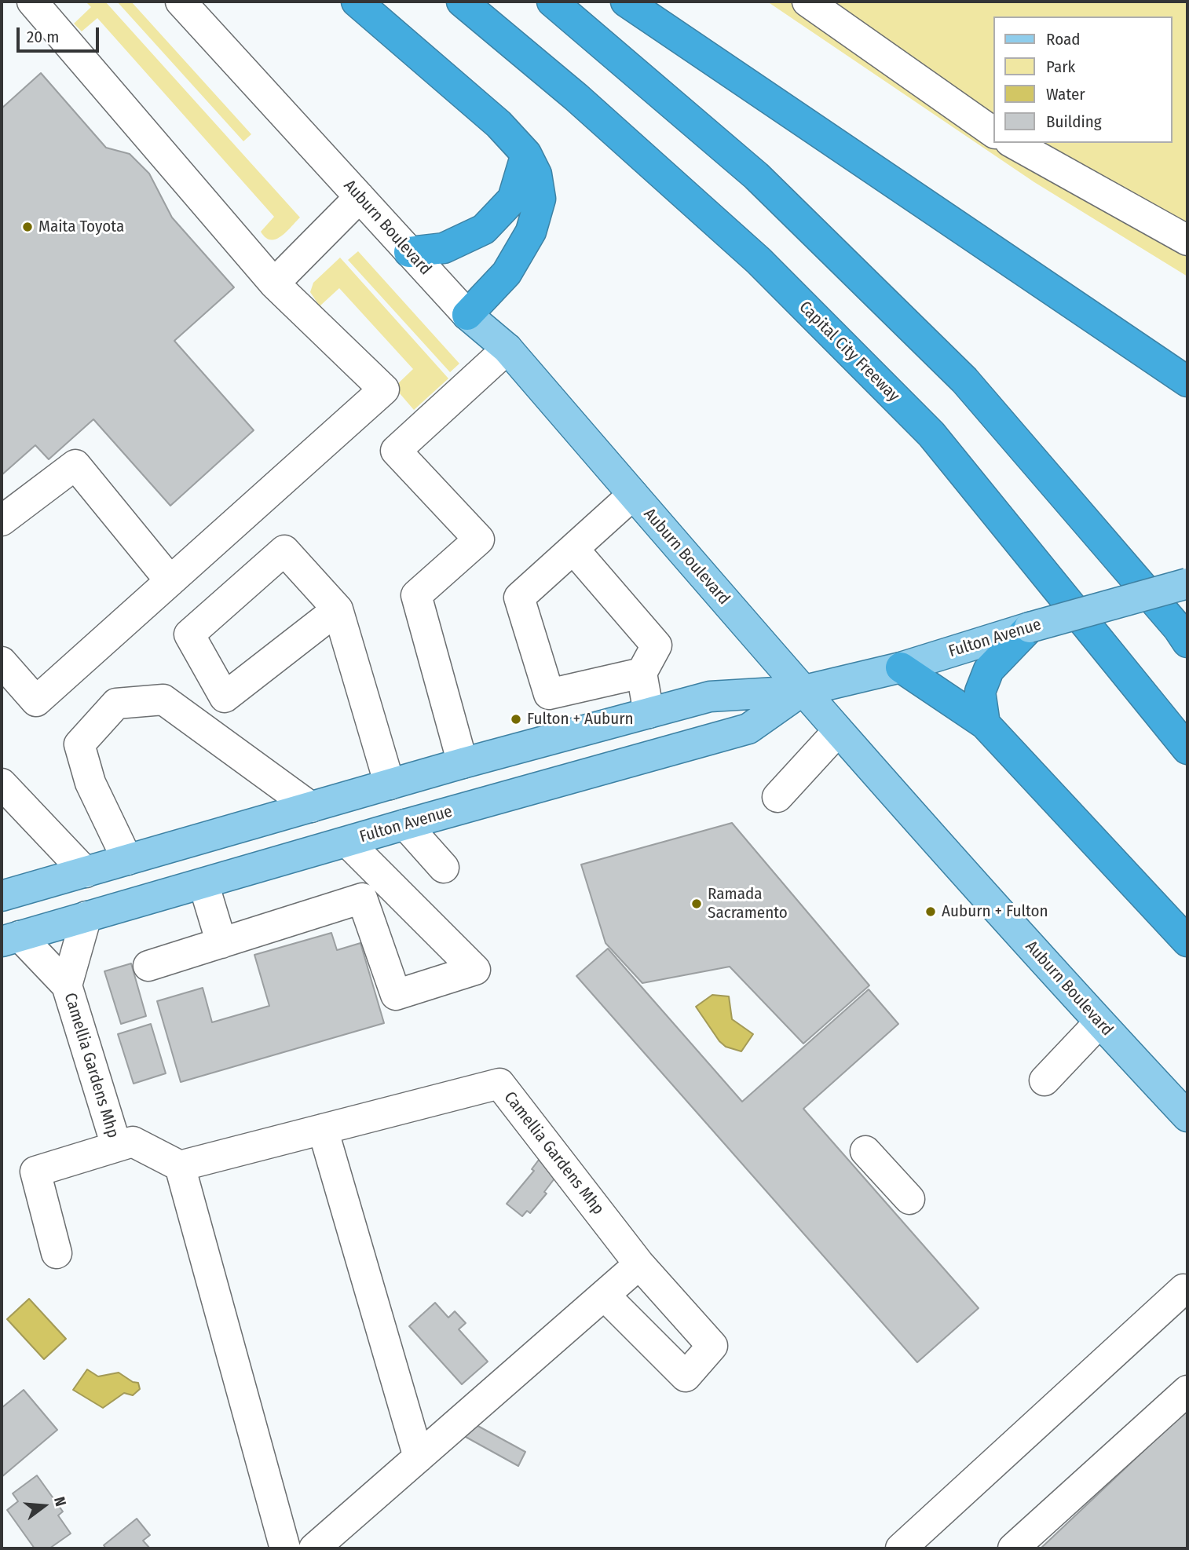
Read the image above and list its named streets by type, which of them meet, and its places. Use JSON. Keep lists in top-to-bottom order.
{
  "streets": {
    "highway": ["Capital City Freeway"],
    "main road": ["Auburn Boulevard", "Fulton Avenue"],
    "street": ["Camellia Gardens Mhp"]
  },
  "crossings": [
    ["Auburn Boulevard", "Fulton Avenue"],
    ["Fulton Avenue", "Camellia Gardens Mhp"]
  ],
  "places": [
    "Maita Toyota",
    "Fulton + Auburn",
    "Ramada Sacramento",
    "Auburn + Fulton"
  ],
  "legend": [
    "Road",
    "Park",
    "Water",
    "Building"
  ],
  "scale_bar": "20 m",
  "north": "right"
}
